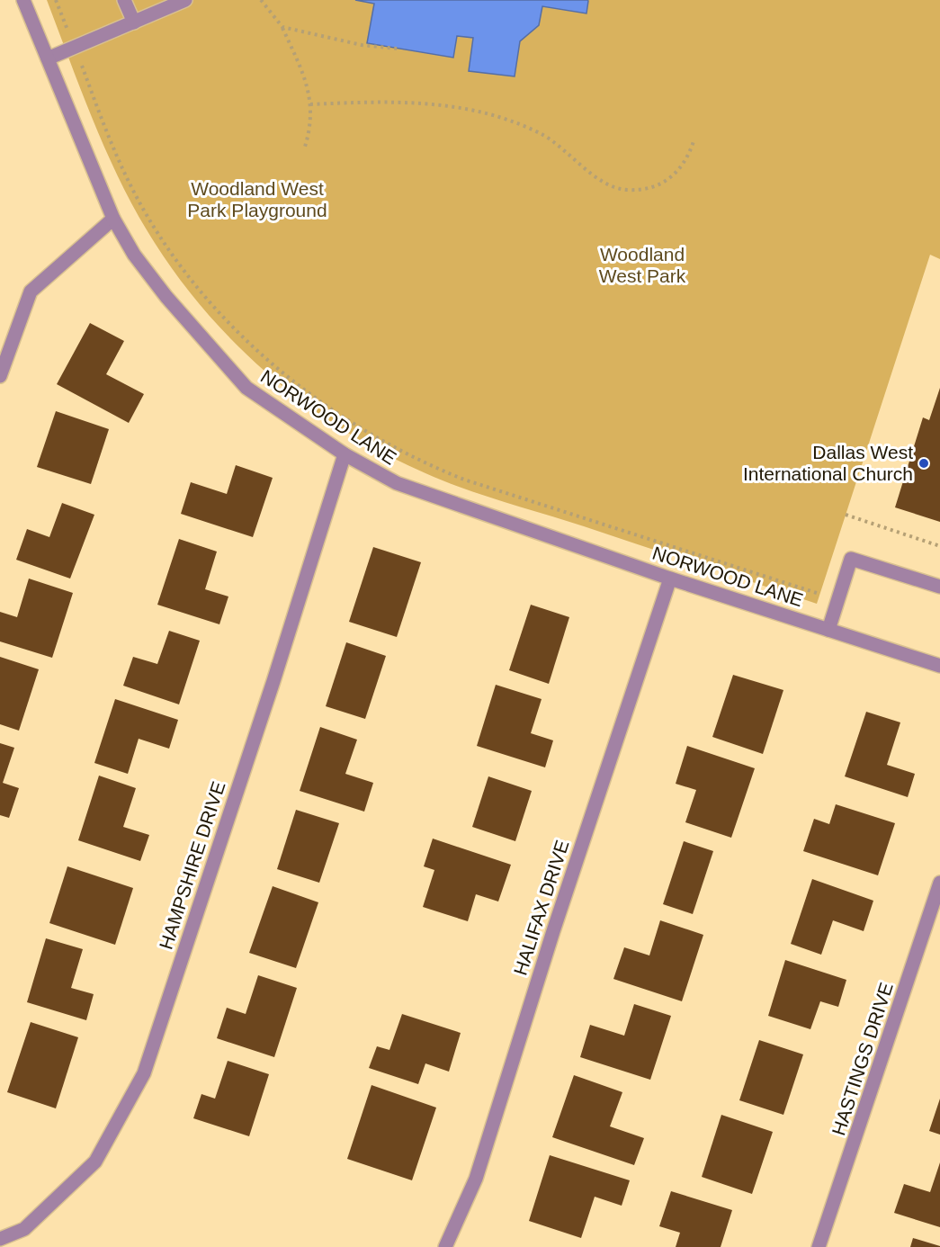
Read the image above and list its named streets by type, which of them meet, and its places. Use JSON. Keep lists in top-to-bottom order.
{
  "streets": {
    "street": [
      "NORWOOD LANE",
      "HAMPSHIRE DRIVE",
      "HALIFAX DRIVE",
      "HASTINGS DRIVE"
    ]
  },
  "crossings": [
    ["NORWOOD LANE", "HAMPSHIRE DRIVE"],
    ["NORWOOD LANE", "HALIFAX DRIVE"]
  ],
  "parks": ["Woodland West Park Playground", "Woodland West Park"],
  "places": ["Dallas West International Church"]
}
